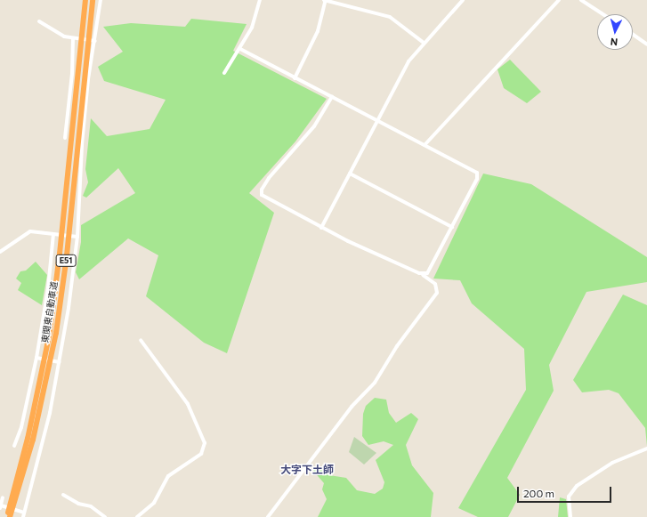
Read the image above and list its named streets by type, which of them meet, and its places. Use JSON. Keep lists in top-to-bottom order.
{
  "streets": {
    "highway": ["E51", "東関東自動車道"]
  },
  "districts": ["大字下土師"],
  "scale_bar": "200 m",
  "north": "bottom"
}
